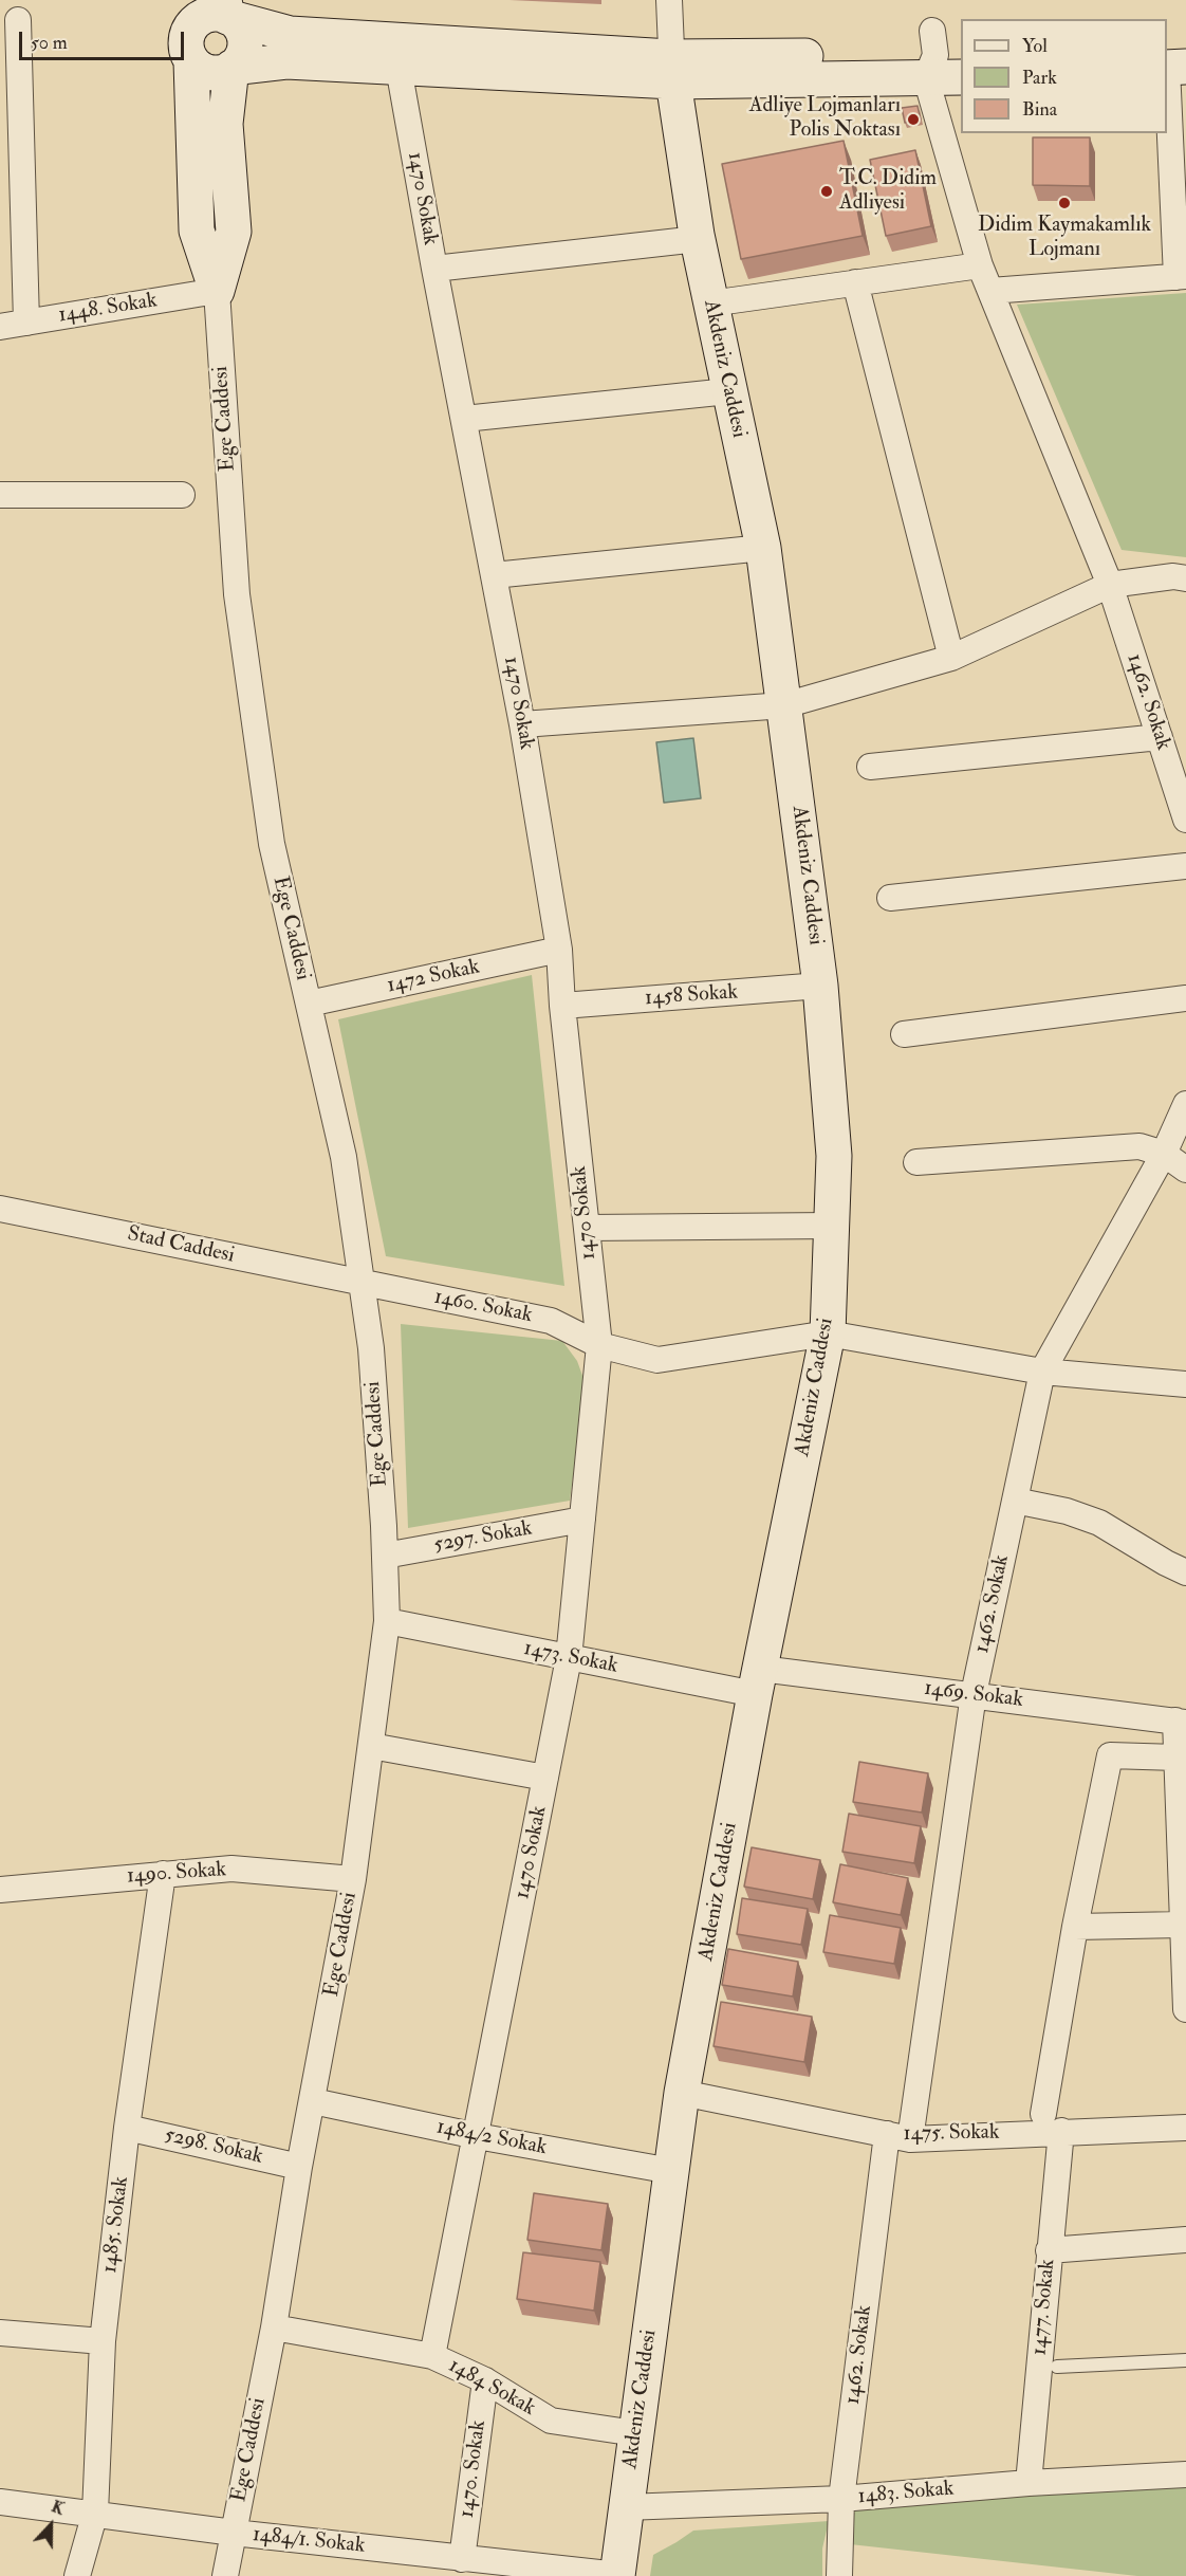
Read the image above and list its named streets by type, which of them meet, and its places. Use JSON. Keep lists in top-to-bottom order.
{
  "streets": {
    "street": [
      "1470 Sokak",
      "1448. Sokak",
      "Akdeniz Caddesi",
      "Ege Caddesi",
      "1462. Sokak",
      "1472 Sokak",
      "1458 Sokak",
      "Stad Caddesi",
      "1460. Sokak",
      "5297. Sokak",
      "1473. Sokak",
      "1469. Sokak",
      "1490. Sokak",
      "1475. Sokak",
      "1484/2 Sokak",
      "5298. Sokak",
      "1485. Sokak",
      "1477. Sokak",
      "1484 Sokak",
      "1470. Sokak",
      "1483. Sokak",
      "1484/1. Sokak"
    ]
  },
  "crossings": [
    ["1470 Sokak", "1472 Sokak"],
    ["1470 Sokak", "1458 Sokak"],
    ["1470 Sokak", "1460. Sokak"],
    ["1470 Sokak", "5297. Sokak"],
    ["1470 Sokak", "1473. Sokak"],
    ["1470 Sokak", "1484/2 Sokak"],
    ["1470 Sokak", "1484 Sokak"],
    ["1448. Sokak", "Ege Caddesi"],
    ["Akdeniz Caddesi", "1458 Sokak"],
    ["Akdeniz Caddesi", "1473. Sokak"],
    ["Akdeniz Caddesi", "1469. Sokak"],
    ["Akdeniz Caddesi", "1475. Sokak"],
    ["Akdeniz Caddesi", "1484/2 Sokak"],
    ["Akdeniz Caddesi", "1484 Sokak"],
    ["Akdeniz Caddesi", "1483. Sokak"],
    ["Akdeniz Caddesi", "1484/1. Sokak"],
    ["Ege Caddesi", "1472 Sokak"],
    ["Ege Caddesi", "Stad Caddesi"],
    ["Ege Caddesi", "1460. Sokak"],
    ["Ege Caddesi", "5297. Sokak"],
    ["Ege Caddesi", "1473. Sokak"],
    ["Ege Caddesi", "1490. Sokak"],
    ["Ege Caddesi", "1484/2 Sokak"],
    ["Ege Caddesi", "5298. Sokak"],
    ["Ege Caddesi", "1484 Sokak"],
    ["Ege Caddesi", "1484/1. Sokak"],
    ["1462. Sokak", "1469. Sokak"],
    ["1462. Sokak", "1475. Sokak"],
    ["1462. Sokak", "1483. Sokak"],
    ["Stad Caddesi", "1460. Sokak"],
    ["1473. Sokak", "1469. Sokak"],
    ["1490. Sokak", "1485. Sokak"],
    ["1475. Sokak", "1477. Sokak"],
    ["5298. Sokak", "1485. Sokak"],
    ["1485. Sokak", "1484/1. Sokak"],
    ["1477. Sokak", "1483. Sokak"],
    ["1484 Sokak", "1470. Sokak"],
    ["1470. Sokak", "1484/1. Sokak"]
  ],
  "places": ["Adliye Lojmanları Polis Noktası", "T.C. Didim Adliyesi", "Didim Kaymakamlık Lojmanı"],
  "legend": ["Yol", "Park", "Bina"],
  "scale_bar": "50 m",
  "north": "top"
}
